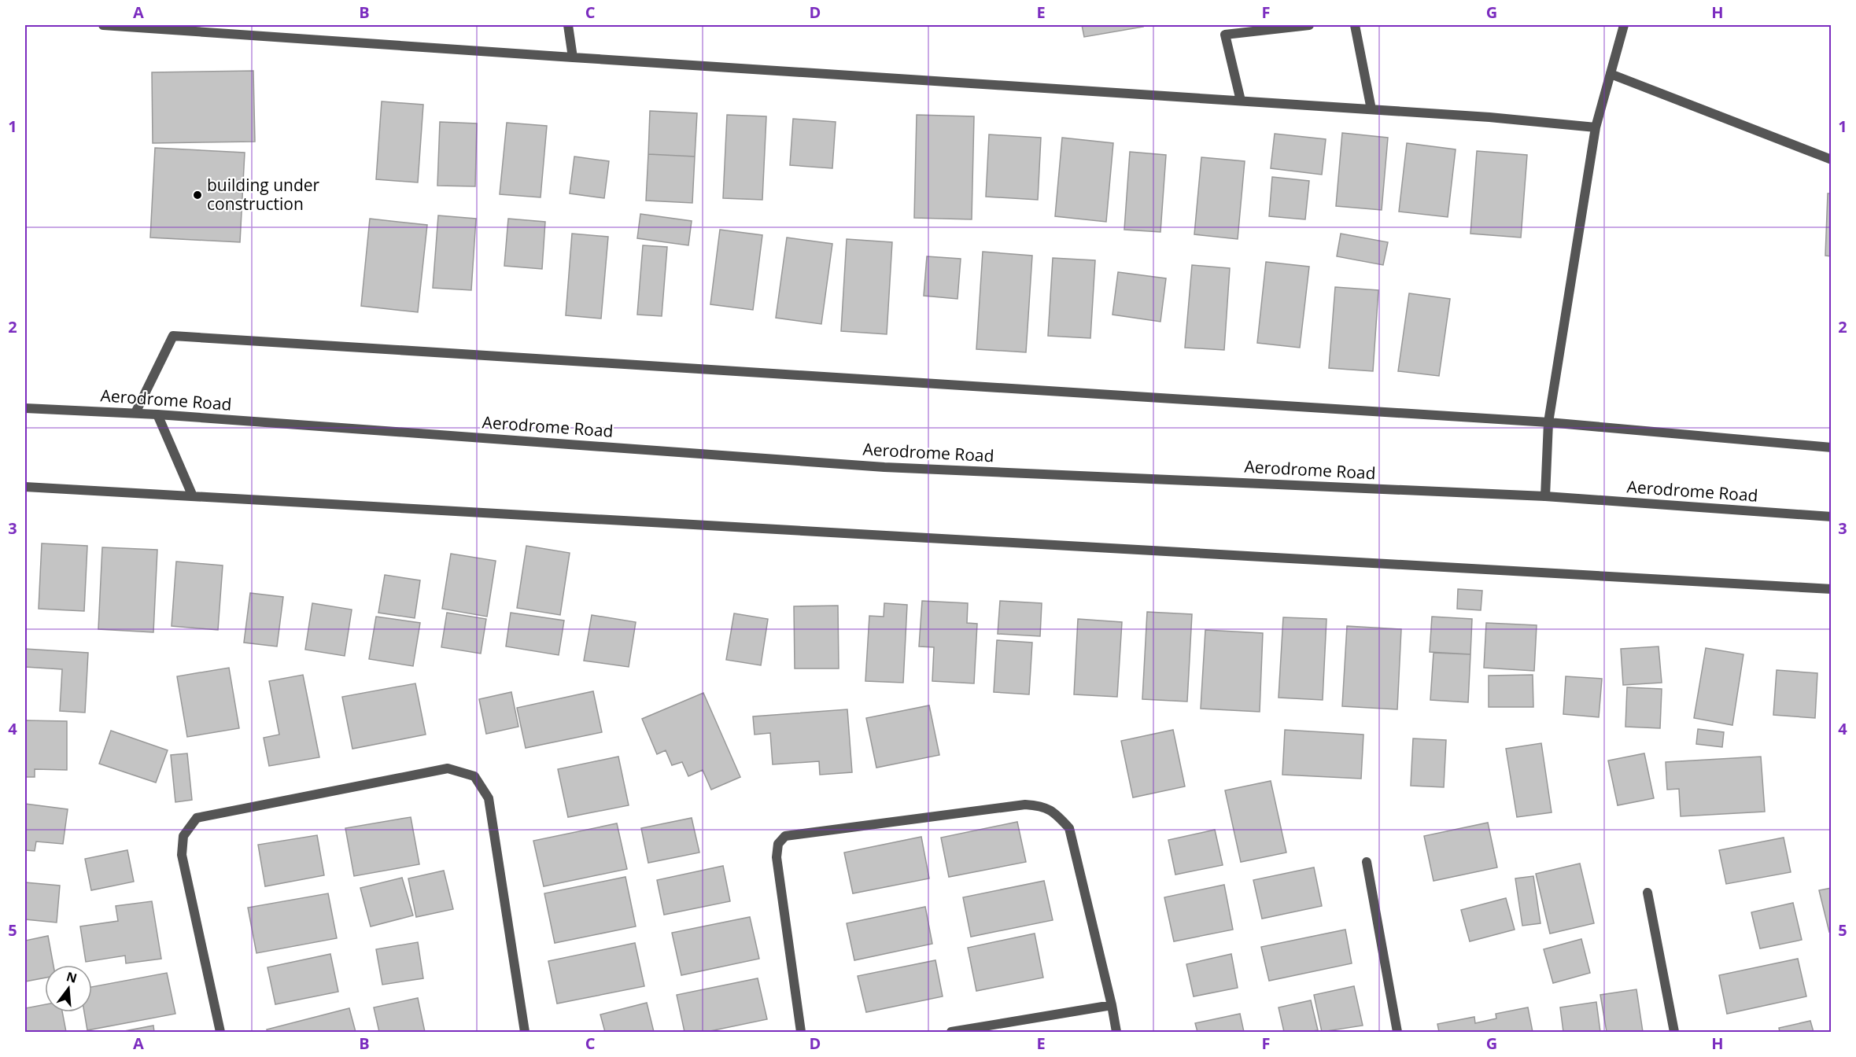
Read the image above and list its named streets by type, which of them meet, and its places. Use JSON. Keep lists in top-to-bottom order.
{
  "streets": {
    "street": ["Aerodrome Road"]
  },
  "places": ["building under construction"],
  "north": "top",
  "grid": {
    "columns": [
      "A",
      "B",
      "C",
      "D",
      "E",
      "F",
      "G",
      "H"
    ],
    "rows": [
      "1",
      "2",
      "3",
      "4",
      "5"
    ]
  }
}
